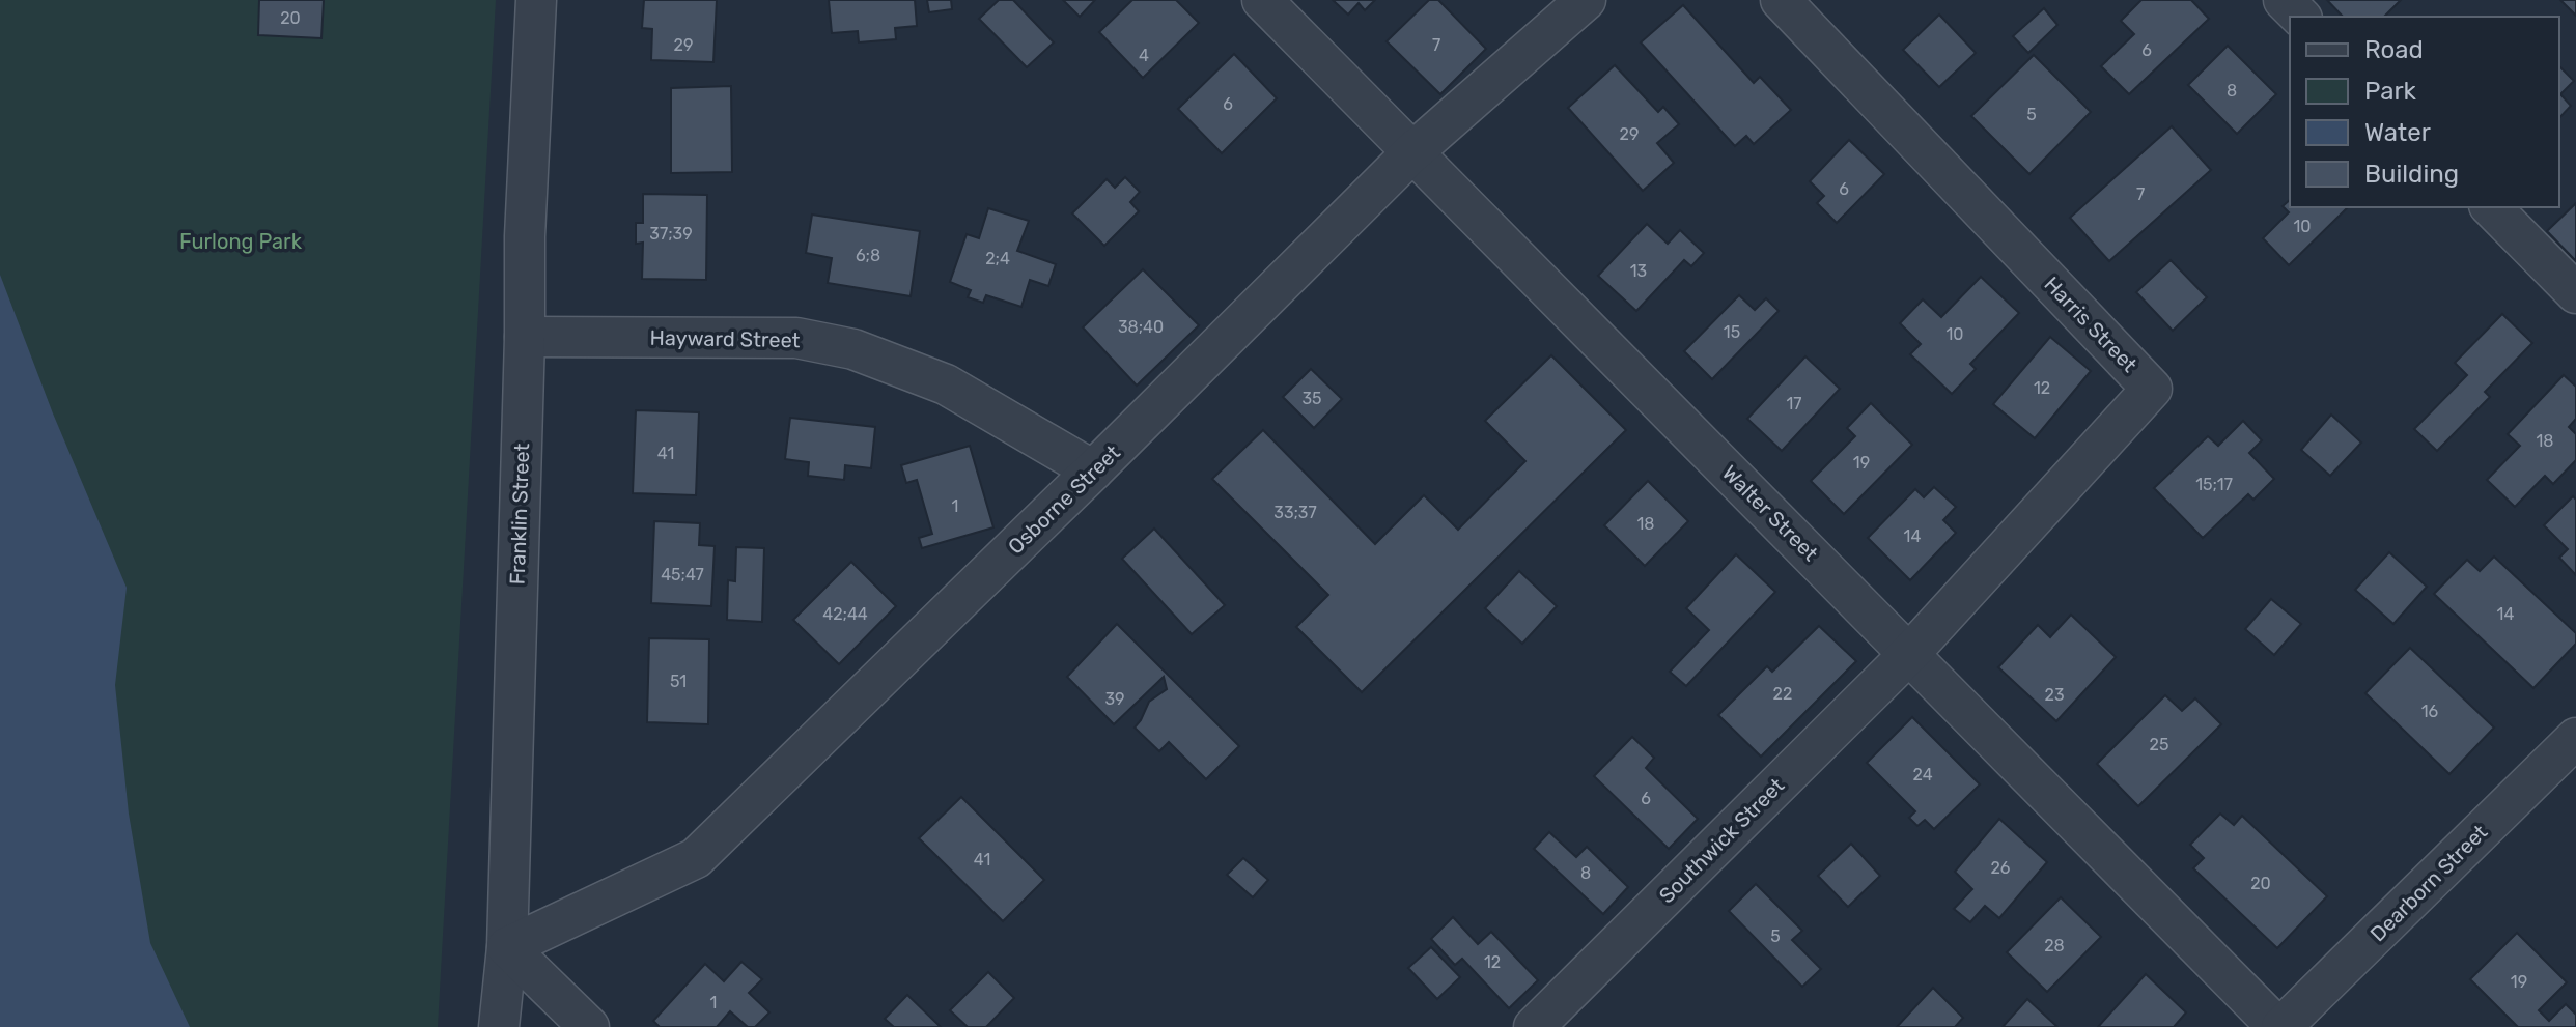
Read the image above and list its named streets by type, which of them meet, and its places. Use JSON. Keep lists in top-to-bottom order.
{
  "streets": {
    "street": [
      "Harris Street",
      "Hayward Street",
      "Osborne Street",
      "Walter Street",
      "Franklin Street",
      "Southwick Street",
      "Dearborn Street"
    ]
  },
  "crossings": [
    ["Harris Street", "Walter Street"],
    ["Harris Street", "Southwick Street"],
    ["Hayward Street", "Osborne Street"],
    ["Hayward Street", "Franklin Street"],
    ["Osborne Street", "Walter Street"],
    ["Osborne Street", "Franklin Street"],
    ["Walter Street", "Southwick Street"],
    ["Walter Street", "Dearborn Street"]
  ],
  "parks": ["Furlong Park"],
  "house_numbers": [
    "20",
    "29",
    "7",
    "6",
    "4",
    "8",
    "6",
    "5",
    "29",
    "6",
    "7",
    "10",
    "37;39",
    "6;8",
    "2;4",
    "13",
    "38;40",
    "15",
    "10",
    "12",
    "35",
    "17",
    "18",
    "41",
    "19",
    "15;17",
    "1",
    "33;37",
    "18",
    "14",
    "45;47",
    "42;44",
    "14",
    "51",
    "22",
    "23",
    "39",
    "16",
    "25",
    "24",
    "6",
    "41",
    "26",
    "8",
    "20",
    "5",
    "28",
    "12",
    "19",
    "1"
  ],
  "legend": [
    "Road",
    "Park",
    "Water",
    "Building"
  ]
}
